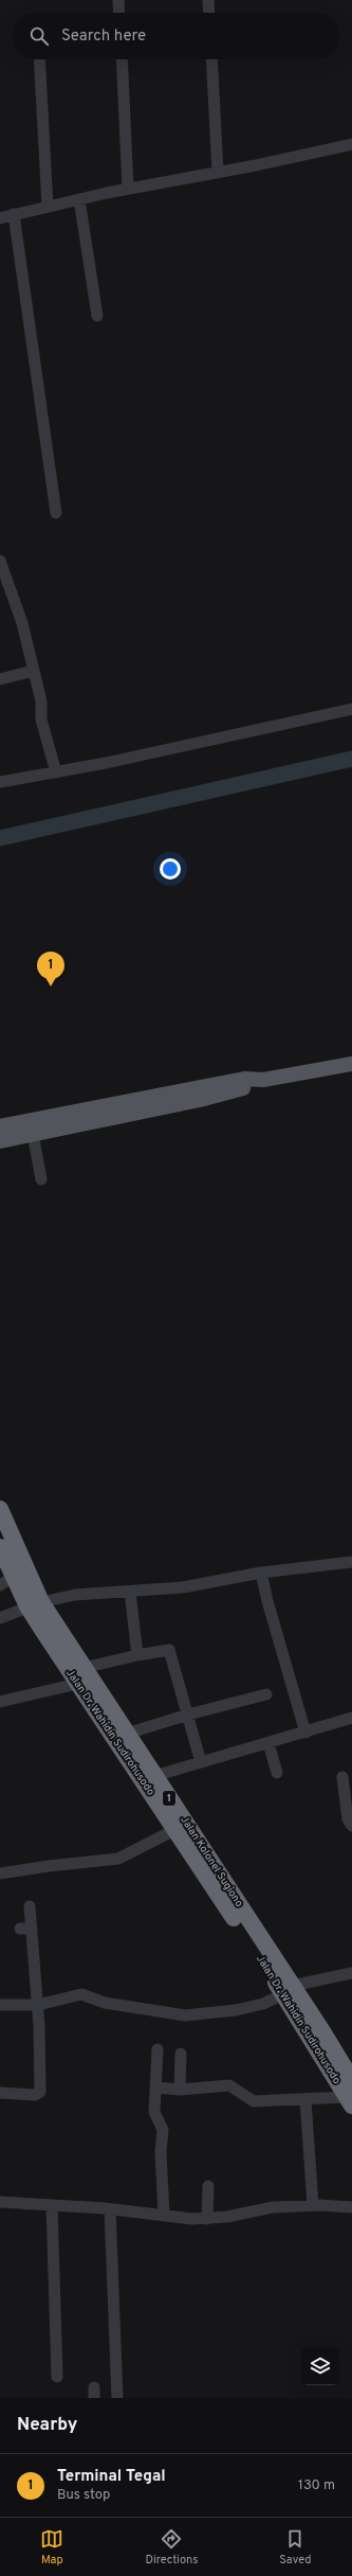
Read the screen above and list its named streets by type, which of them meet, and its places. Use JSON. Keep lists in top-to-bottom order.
{
  "streets": {
    "highway": ["Jalan Dr. Wahidin Sudirohusodo", "1", "Jalan Kolonel Sugiono"]
  },
  "crossings": [
    ["Jalan Dr. Wahidin Sudirohusodo", "1"],
    ["Jalan Dr. Wahidin Sudirohusodo", "Jalan Kolonel Sugiono"]
  ],
  "page": {
    "search": "Search here",
    "pins": "1",
    "heading": "Nearby",
    "list": [
      {
        "mark": "1",
        "name": "Terminal Tegal",
        "note": "Bus stop",
        "value": "130 m"
      }
    ],
    "nav": ["Map", "Directions", "Saved"]
  }
}
